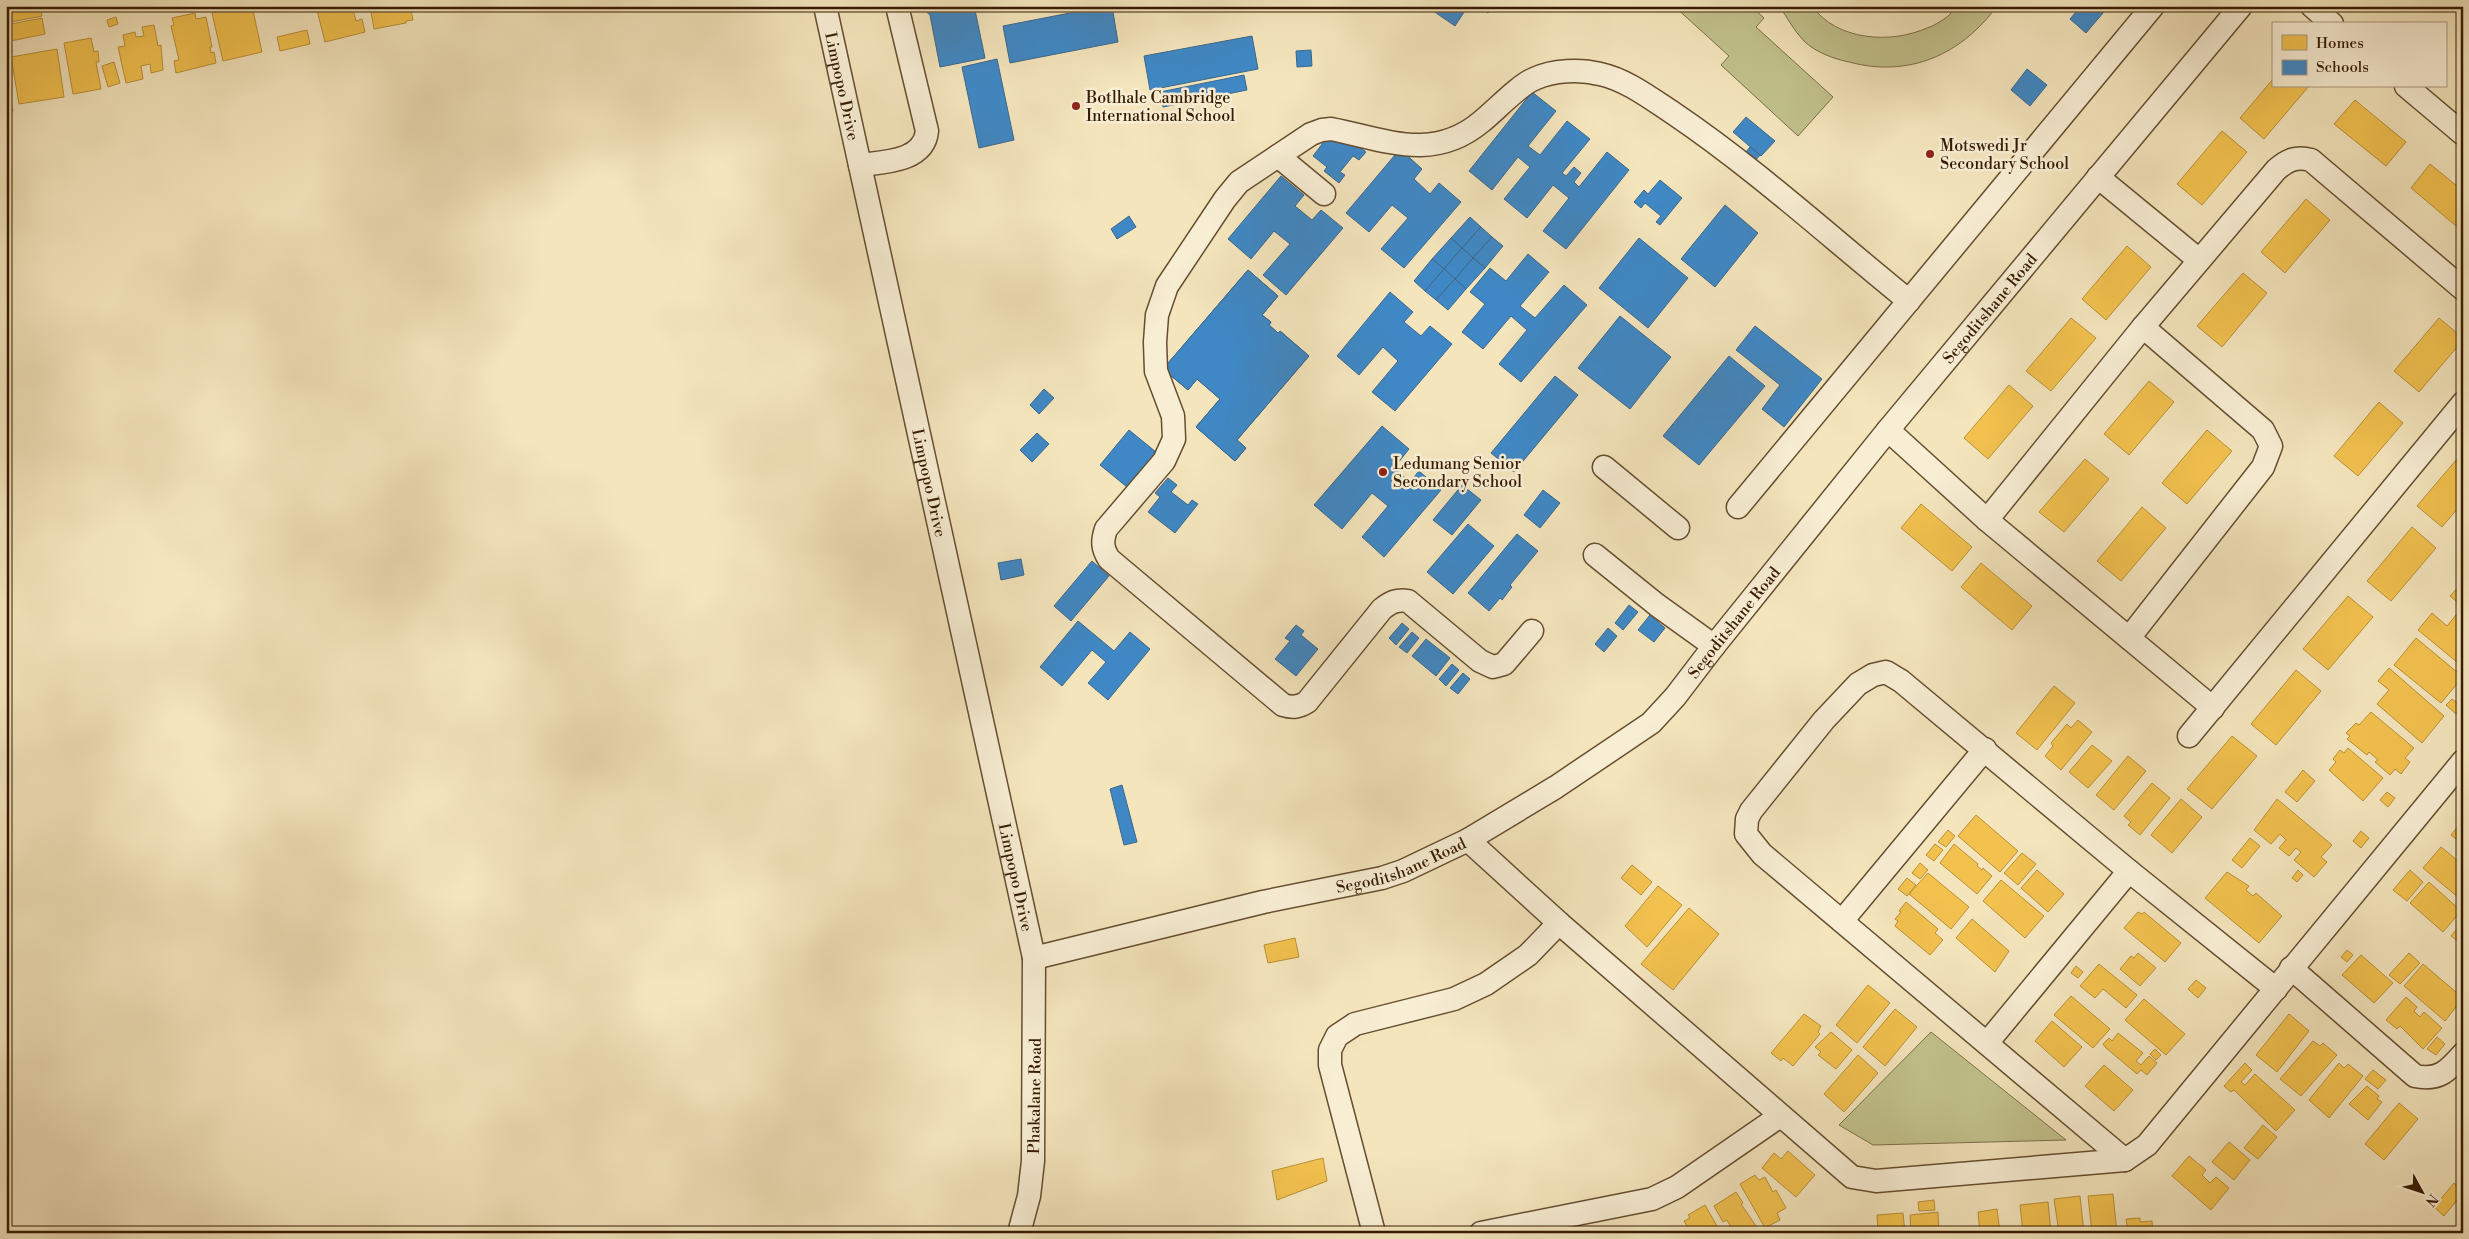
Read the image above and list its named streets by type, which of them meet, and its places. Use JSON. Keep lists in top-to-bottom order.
{
  "streets": {
    "street": ["Limpopo Drive", "Segoditshane Road", "Phakalane Road"]
  },
  "crossings": [
    ["Limpopo Drive", "Segoditshane Road"],
    ["Limpopo Drive", "Phakalane Road"],
    ["Segoditshane Road", "Phakalane Road"]
  ],
  "places": ["Botlhale Cambridge International School", "Motswedi Jr Secondary School", "Ledumang Senior Secondary School"],
  "legend": ["Homes", "Schools"],
  "north": "bottom right"
}
